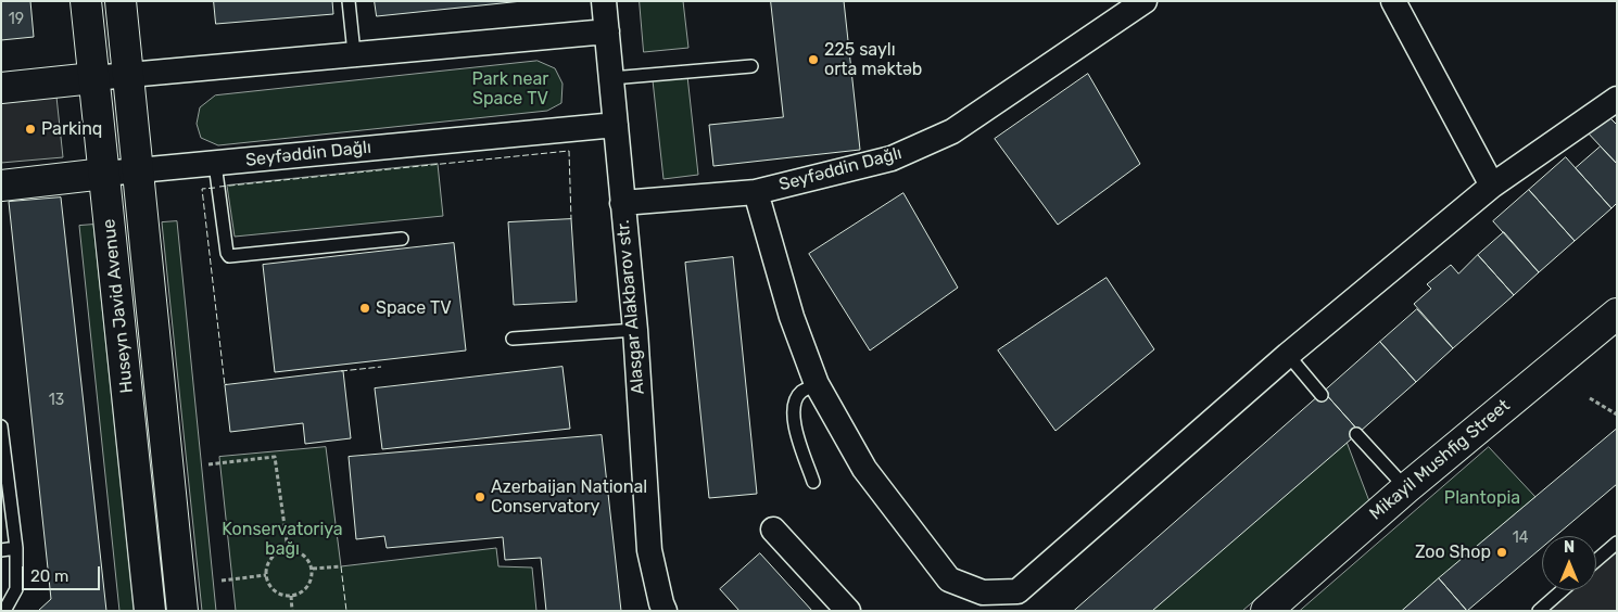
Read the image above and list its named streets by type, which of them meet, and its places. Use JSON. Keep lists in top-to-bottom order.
{
  "streets": {
    "main road": ["Seyfəddin Dağlı", "Huseyn Javid Avenue", "Mikayil Mushfig Street"],
    "street": ["Alasgar Alakbarov str."]
  },
  "crossings": [
    ["Seyfəddin Dağlı", "Huseyn Javid Avenue"],
    ["Seyfəddin Dağlı", "Alasgar Alakbarov str."]
  ],
  "parks": ["Park near Space TV", "Plantopia", "Konservatoriya bağı"],
  "places": [
    "225 saylı orta məktəb",
    "Parkinq",
    "Space TV",
    "Azerbaijan National Conservatory",
    "Zoo Shop"
  ],
  "house_numbers": ["19", "13", "14"],
  "scale_bar": "20 m",
  "north": "top"
}
